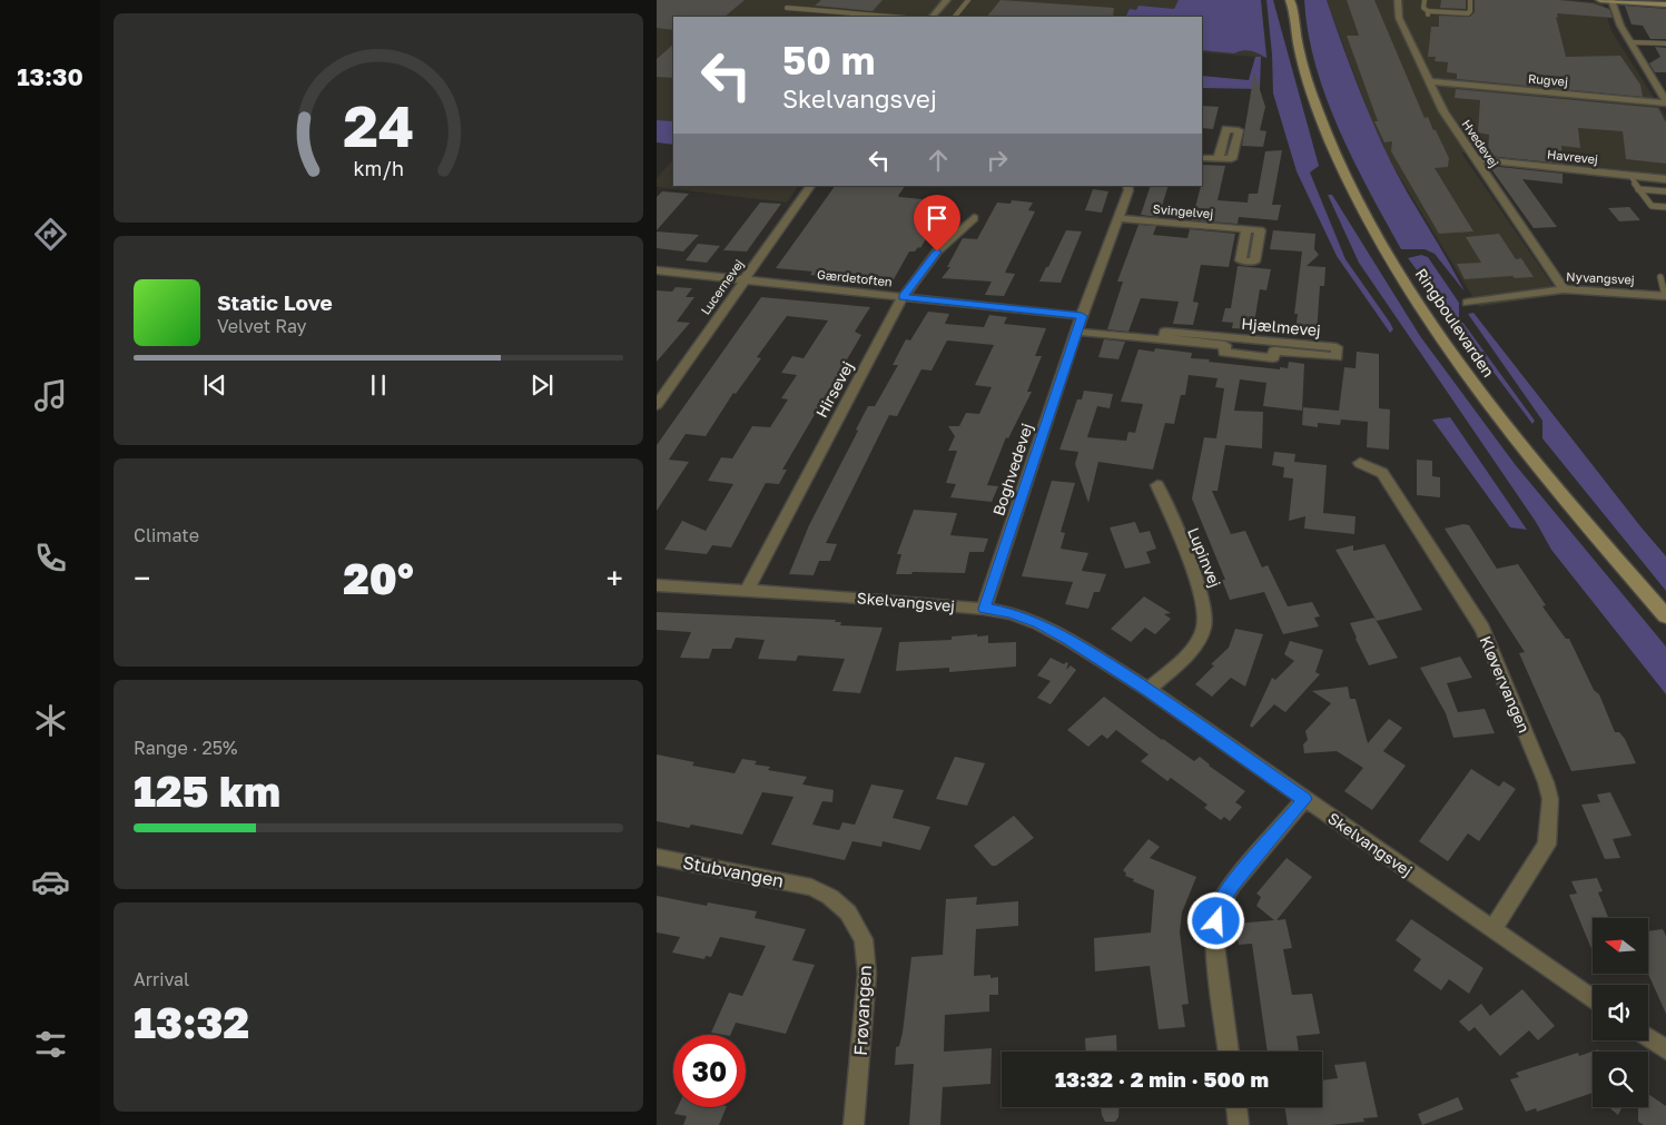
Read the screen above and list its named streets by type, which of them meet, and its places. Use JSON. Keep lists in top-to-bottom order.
{
  "streets": {
    "main road": ["Ringboulevarden"],
    "street": [
      "Rugvej",
      "Hvedevej",
      "Havrevej",
      "Svingelvej",
      "Gærdetoften",
      "Nyvangsvej",
      "Lucernevej",
      "Hjælmevej",
      "Hirsevej",
      "Boghvedevej",
      "Lupinvej",
      "Skelvangsvej",
      "Kløvervangen",
      "Stubvangen",
      "Frøvangen"
    ]
  },
  "crossings": [
    ["Rugvej", "Hvedevej"],
    ["Hvedevej", "Havrevej"],
    ["Hvedevej", "Nyvangsvej"],
    ["Svingelvej", "Boghvedevej"],
    ["Gærdetoften", "Lucernevej"],
    ["Gærdetoften", "Hirsevej"],
    ["Gærdetoften", "Boghvedevej"],
    ["Hjælmevej", "Boghvedevej"],
    ["Hirsevej", "Skelvangsvej"],
    ["Boghvedevej", "Skelvangsvej"],
    ["Lupinvej", "Skelvangsvej"],
    ["Skelvangsvej", "Kløvervangen"],
    ["Stubvangen", "Frøvangen"]
  ],
  "north": "left",
  "page": {
    "tabs": "13:30",
    "turn": ["50 m", "Skelvangsvej"],
    "song": ["Static Love", "Velvet Ray"],
    "tile": [
      "Climate",
      ["Range · 25%", "125 km"],
      ["Arrival", "13:32"]
    ],
    "heat": ["−", "20°", "+"],
    "limit": "30",
    "trip": "13:32 · 2 min · 500 m",
    "gauge": ["24", "km/h"]
  }
}
